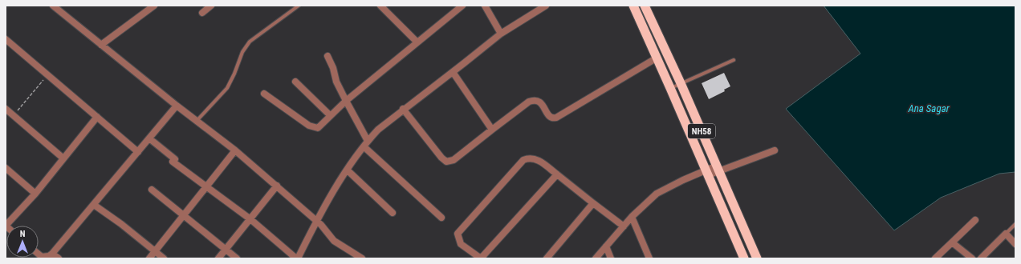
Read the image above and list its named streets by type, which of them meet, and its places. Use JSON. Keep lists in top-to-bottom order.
{
  "streets": {
    "highway": ["NH58"]
  },
  "water": ["Ana Sagar"],
  "north": "top"
}
